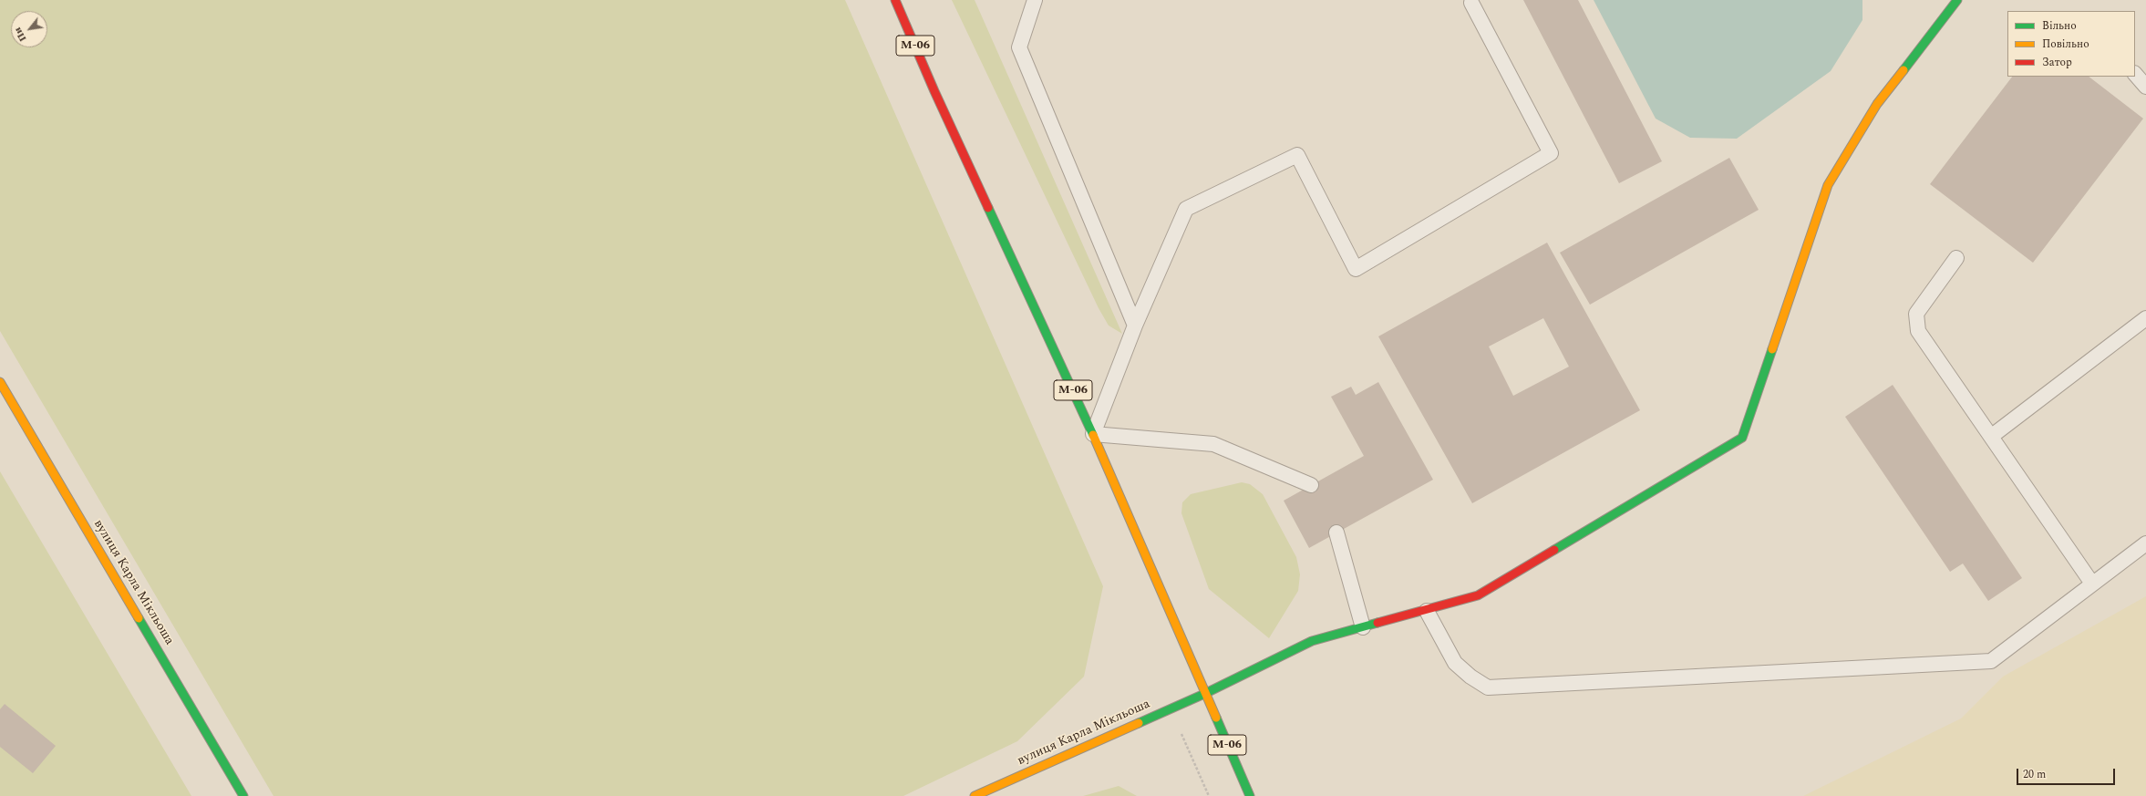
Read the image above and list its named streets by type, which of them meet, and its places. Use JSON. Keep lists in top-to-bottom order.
{
  "streets": {
    "main road": ["М-06", "вулиця Карла Мікльоша"]
  },
  "crossings": [
    ["М-06", "вулиця Карла Мікльоша"]
  ],
  "legend": ["Вільно", "Повільно", "Затор"],
  "scale_bar": "20 m",
  "north": "bottom left"
}
